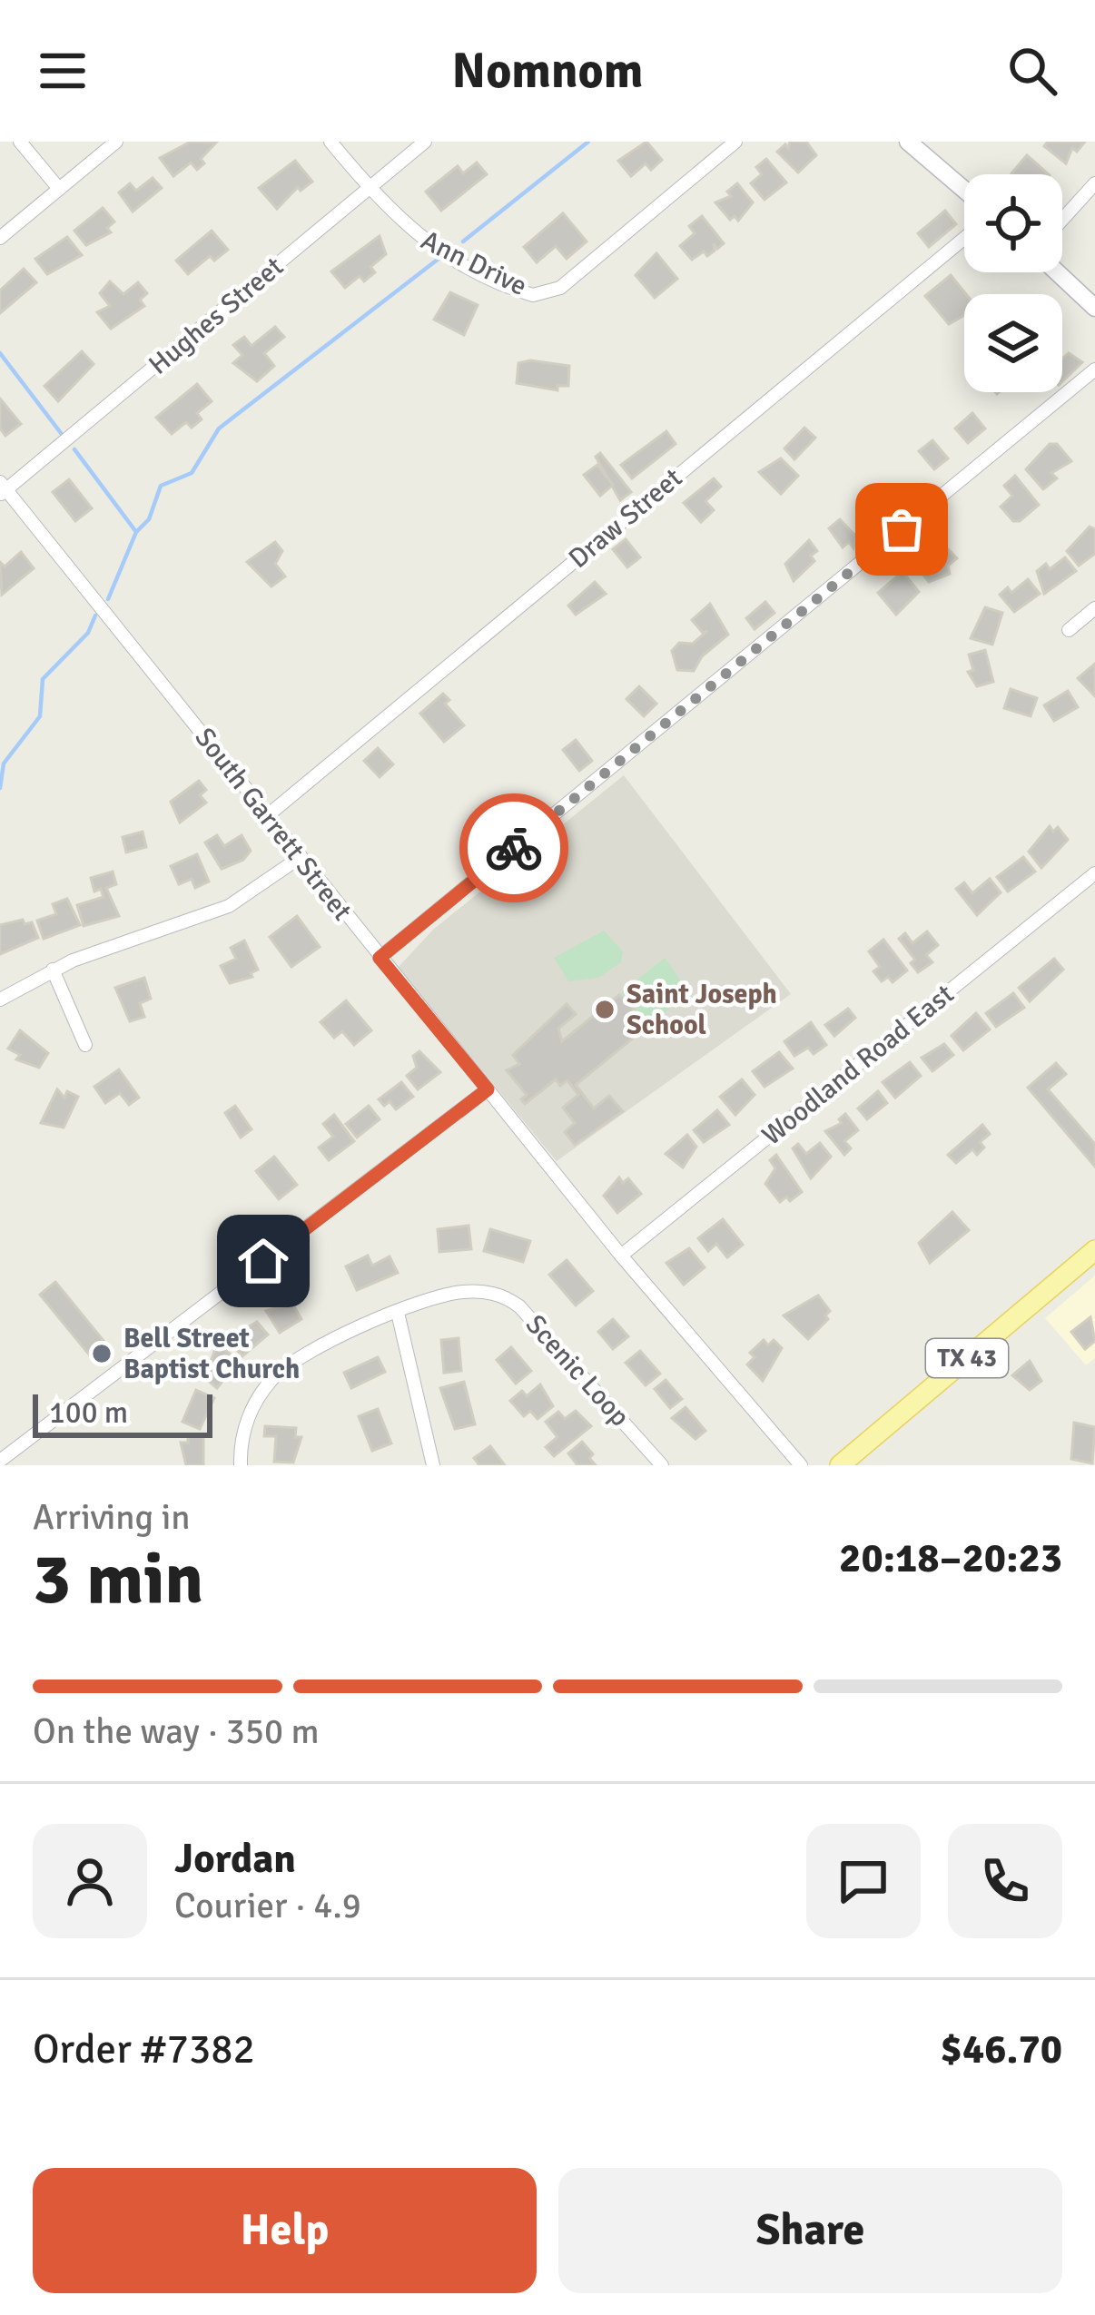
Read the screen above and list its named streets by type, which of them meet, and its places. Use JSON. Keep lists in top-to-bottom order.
{
  "streets": {
    "main road": ["TX 43"],
    "street": [
      "Ann Drive",
      "Hughes Street",
      "Draw Street",
      "South Garrett Street",
      "Woodland Road East",
      "Scenic Loop"
    ]
  },
  "crossings": [
    ["Ann Drive", "Hughes Street"],
    ["Hughes Street", "South Garrett Street"],
    ["Draw Street", "South Garrett Street"],
    ["South Garrett Street", "Woodland Road East"]
  ],
  "places": ["Saint Joseph School", "Bell Street Baptist Church"],
  "scale_bar": "100 m",
  "page": {
    "header": "Nomnom",
    "scale": "100 m",
    "heading": ["3 min", "Arriving in", "20:18–20:23"],
    "panel": [
      "Jordan",
      "Courier · 4.9",
      "Order #7382",
      "$46.70"
    ],
    "bar": "On the way · 350 m",
    "buttons": ["Help", "Share"]
  }
}
